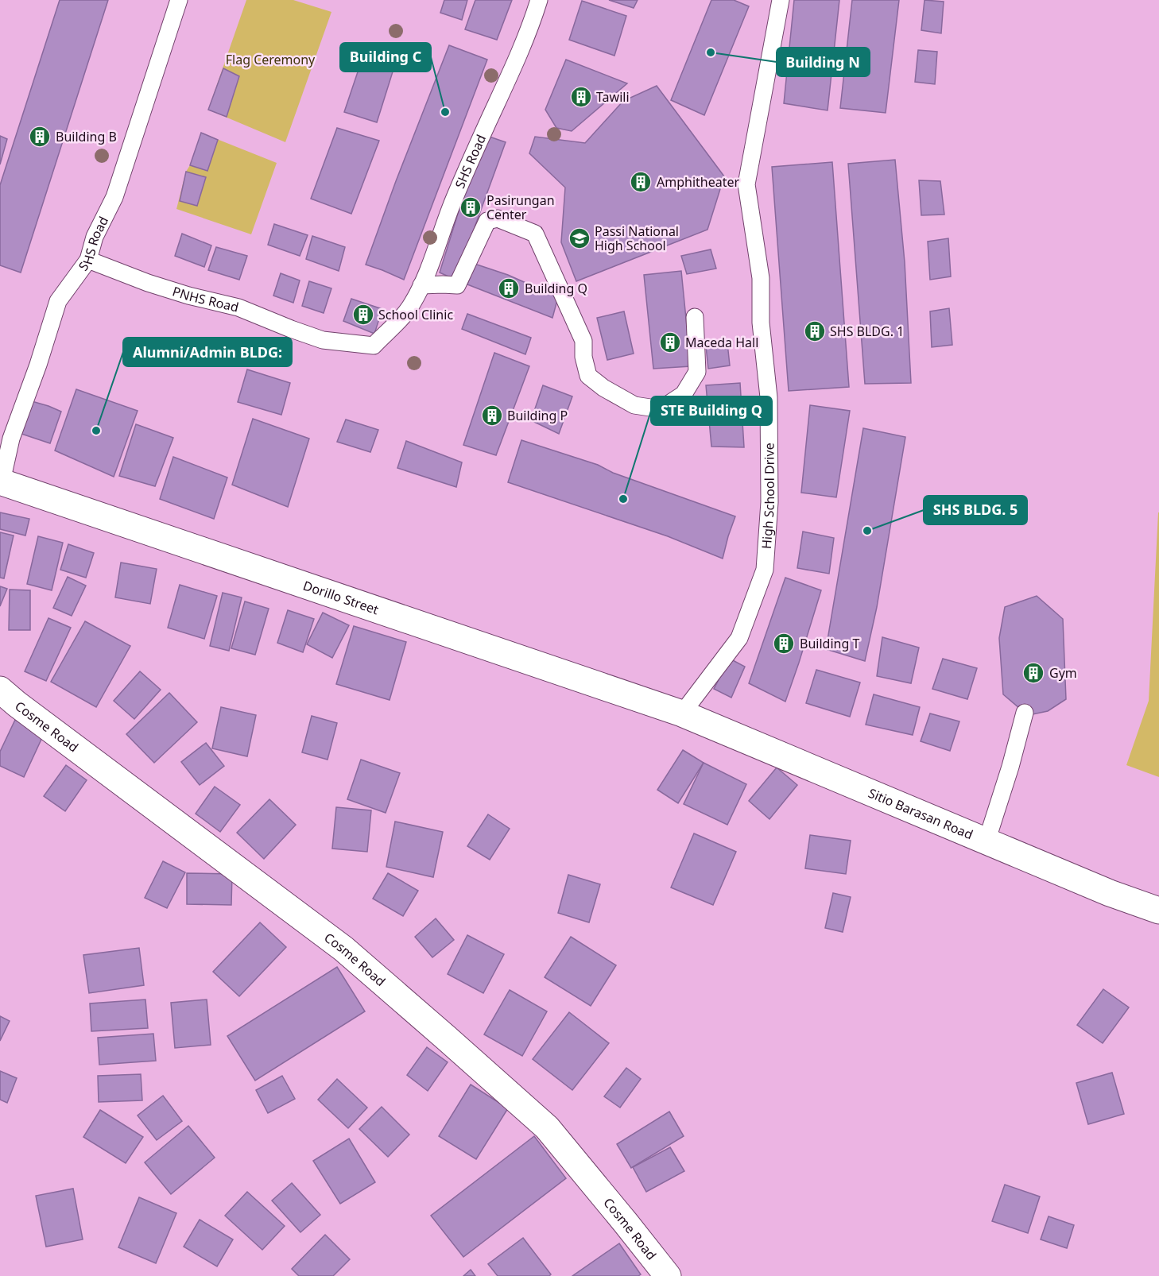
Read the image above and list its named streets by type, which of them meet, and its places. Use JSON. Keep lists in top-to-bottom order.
{
  "streets": {
    "street": ["Dorillo Street", "Cosme Road", "Sitio Barasan Road"],
    "lane": ["SHS Road", "PNHS Road", "High School Drive"]
  },
  "crossings": [
    ["SHS Road", "PNHS Road"],
    ["SHS Road", "Dorillo Street"],
    ["High School Drive", "Dorillo Street"],
    ["High School Drive", "Sitio Barasan Road"],
    ["Dorillo Street", "Sitio Barasan Road"]
  ],
  "parks": ["Flag Ceremony"],
  "places": {
    "other": [
      "Building N",
      "Building C",
      "Alumni/Admin BLDG:",
      "STE Building Q",
      "SHS BLDG. 5"
    ],
    "building": [
      "Tawili",
      "Building B",
      "Amphitheater",
      "Pasirungan Center",
      "Building Q",
      "School Clinic",
      "SHS BLDG. 1",
      "Maceda Hall",
      "Building P",
      "Building T",
      "Gym"
    ],
    "school or university": ["Passi National High School"]
  }
}
